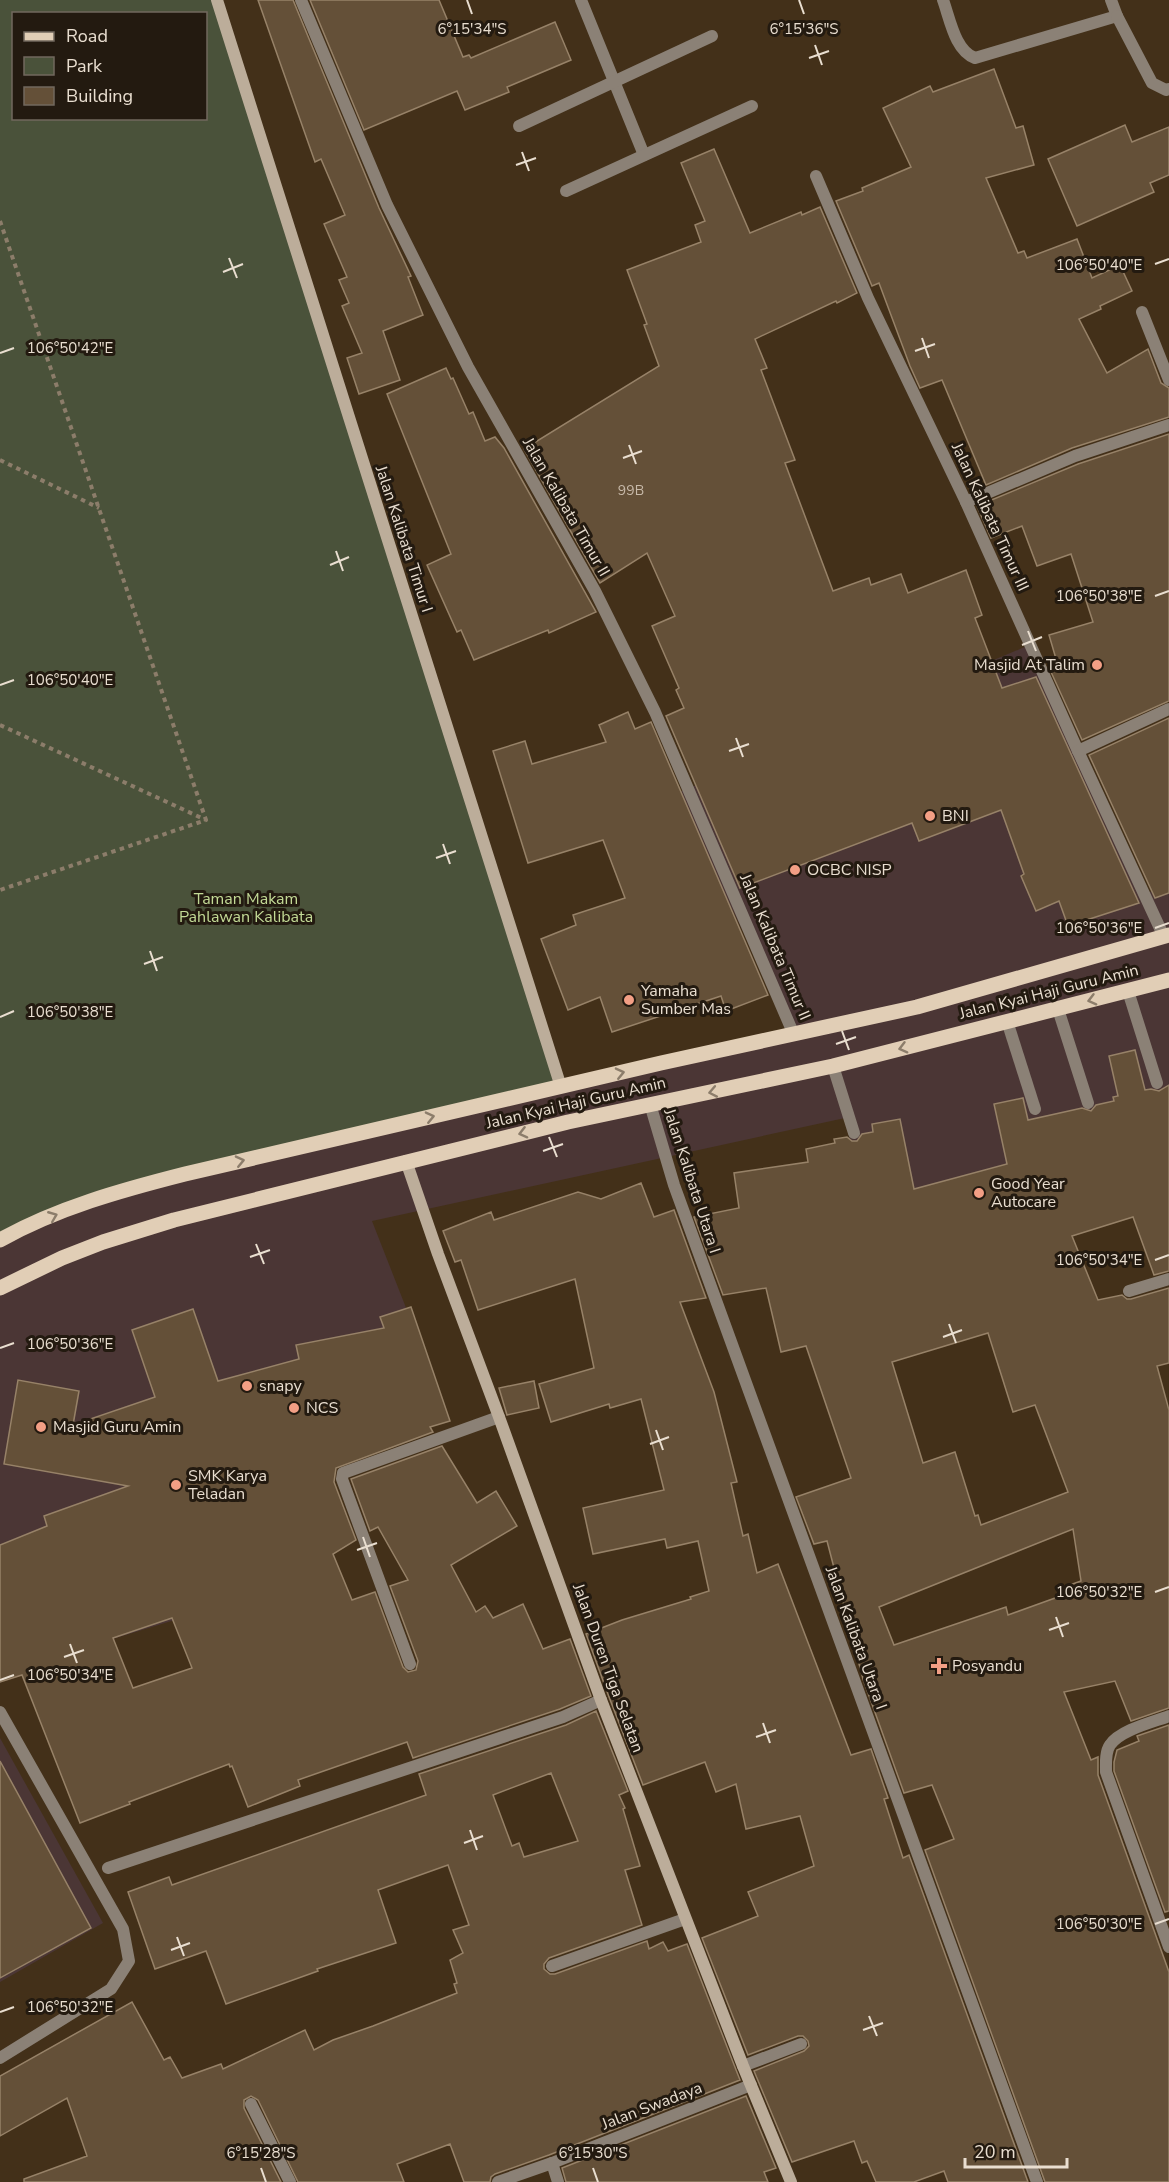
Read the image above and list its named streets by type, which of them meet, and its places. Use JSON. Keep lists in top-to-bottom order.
{
  "streets": {
    "main road": ["Jalan Kyai Haji Guru Amin"],
    "street": [
      "Jalan Kalibata Timur II",
      "Jalan Kalibata Timur III",
      "Jalan Kalibata Timur I",
      "Jalan Kalibata Utara I",
      "Jalan Duren Tiga Selatan",
      "Jalan Swadaya"
    ]
  },
  "crossings": [
    ["Jalan Kalibata Timur II", "Jalan Kyai Haji Guru Amin"],
    ["Jalan Kalibata Timur III", "Jalan Kyai Haji Guru Amin"],
    ["Jalan Kalibata Timur I", "Jalan Kyai Haji Guru Amin"],
    ["Jalan Kyai Haji Guru Amin", "Jalan Kalibata Utara I"],
    ["Jalan Kyai Haji Guru Amin", "Jalan Duren Tiga Selatan"],
    ["Jalan Duren Tiga Selatan", "Jalan Swadaya"]
  ],
  "parks": ["Taman Makam Pahlawan Kalibata"],
  "places": {
    "other": [
      "Masjid At Talim",
      "BNI",
      "OCBC NISP",
      "Yamaha Sumber Mas",
      "Good Year Autocare",
      "snapy",
      "NCS",
      "Masjid Guru Amin",
      "SMK Karya Teladan"
    ],
    "health": ["Posyandu"]
  },
  "house_numbers": ["99B"],
  "legend": ["Road", "Park", "Building"],
  "scale_bar": "20 m",
  "coordinates": [
    "6°15'36\"S",
    "6°15'34\"S",
    "106°50'40\"E",
    "106°50'42\"E",
    "106°50'38\"E",
    "106°50'36\"E",
    "106°50'34\"E",
    "106°50'32\"E",
    "106°50'30\"E",
    "6°15'28\"S",
    "6°15'30\"S"
  ]
}
